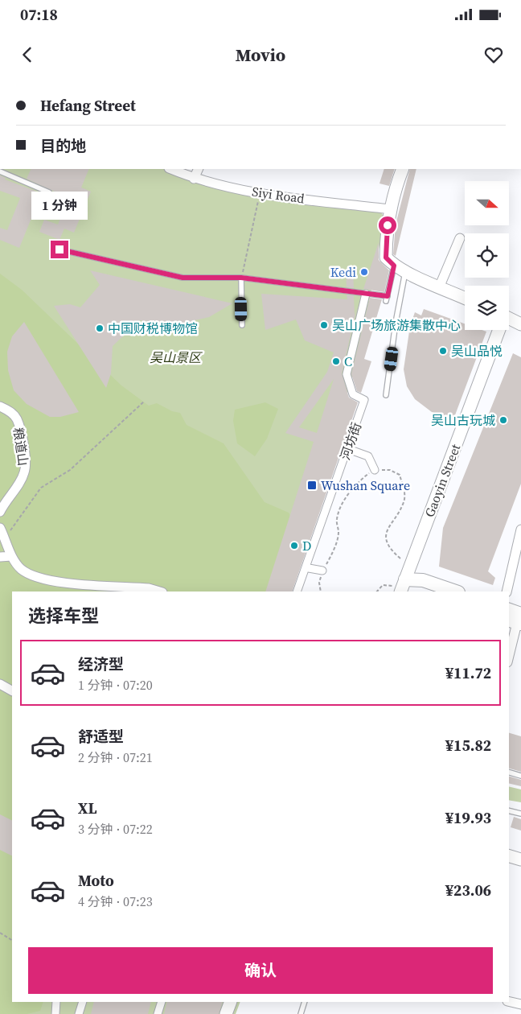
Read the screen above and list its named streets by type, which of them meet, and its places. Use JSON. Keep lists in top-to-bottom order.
{
  "streets": {
    "street": [
      "Siyi Road",
      "河坊街",
      "粮道山",
      "Gaoyin Street"
    ]
  },
  "parks": ["吴山景区"],
  "places": {
    "other": [
      "Kedi",
      "吴山广场旅游集散中心",
      "中国财税博物馆",
      "吴山品悦",
      "C",
      "吴山古玩城",
      "D"
    ],
    "transit": ["Wushan Square"]
  },
  "north": "right",
  "page": {
    "status": "07:18",
    "header": "Movio",
    "banner": ["Hefang Street", "目的地"],
    "bubble": "1 分钟",
    "heading": "选择车型",
    "list": [
      {
        "name": "经济型",
        "note": "1 分钟 · 07:20",
        "value": "¥11.72"
      },
      {
        "name": "舒适型",
        "note": "2 分钟 · 07:21",
        "value": "¥15.82"
      },
      {
        "name": "XL",
        "note": "3 分钟 · 07:22",
        "value": "¥19.93"
      },
      {
        "name": "Moto",
        "note": "4 分钟 · 07:23",
        "value": "¥23.06"
      }
    ],
    "buttons": "确认"
  }
}
